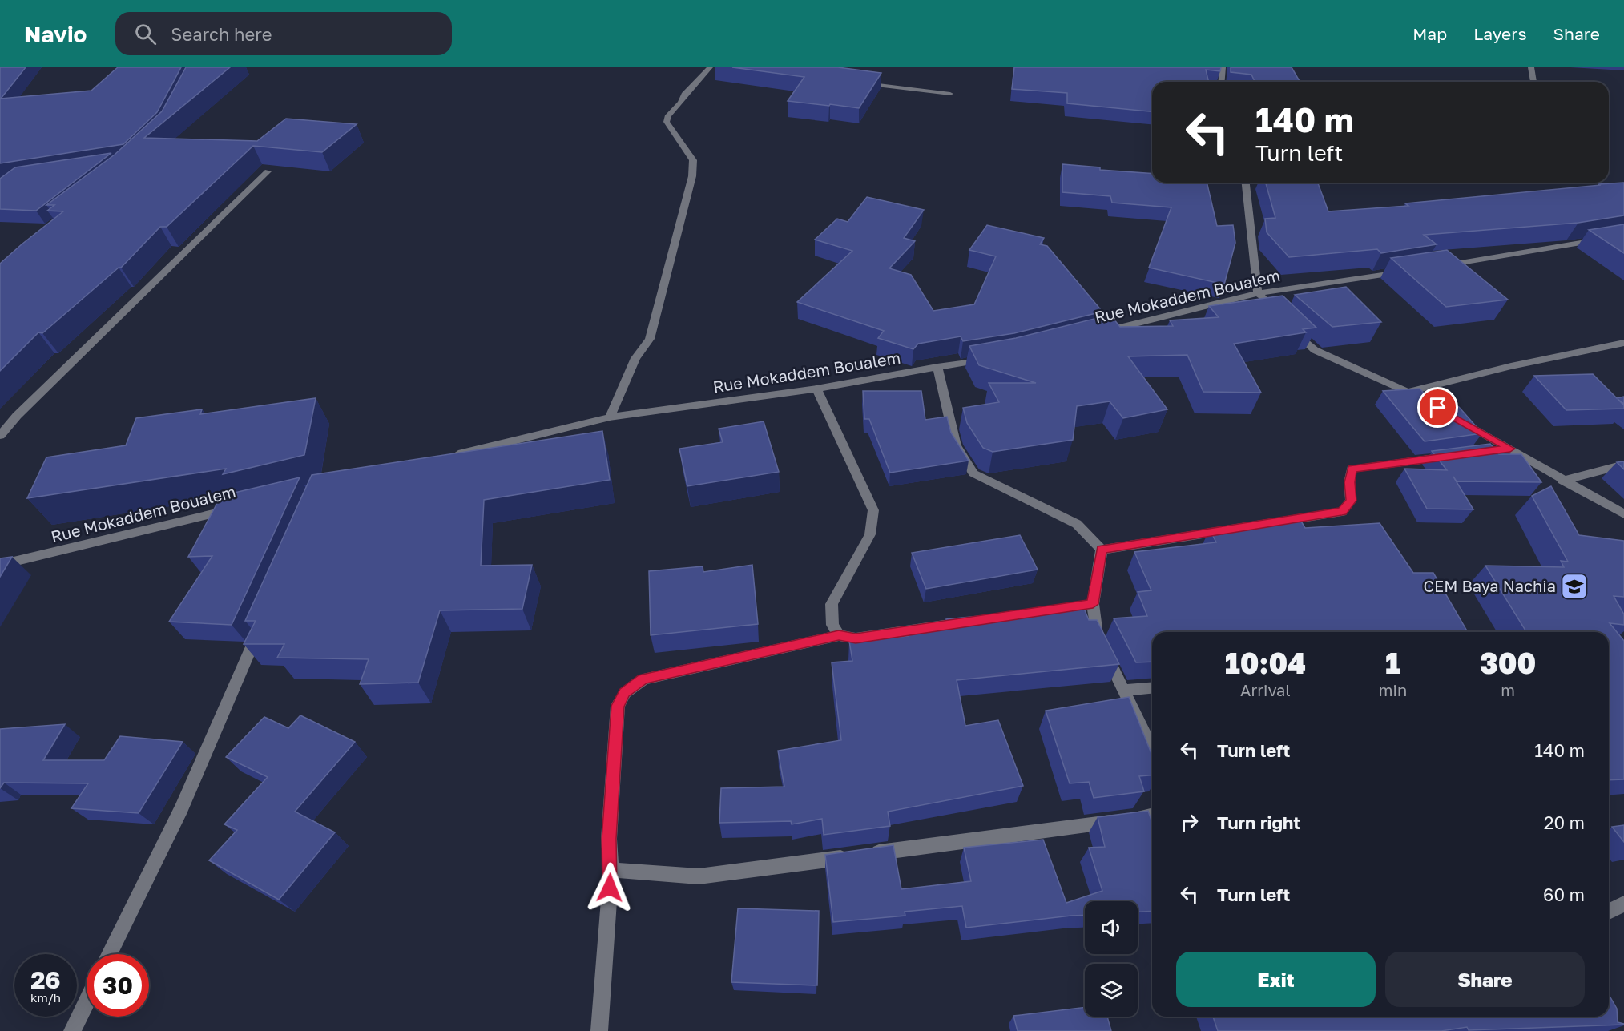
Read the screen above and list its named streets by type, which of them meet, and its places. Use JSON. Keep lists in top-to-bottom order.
{
  "streets": {
    "street": ["Rue Mokaddem Boualem"]
  },
  "places": {
    "school or university": ["CEM Baya Nachia"]
  },
  "page": {
    "header": "Navio",
    "search": "Search here",
    "nav": ["Map", "Layers", "Share"],
    "turn": ["140 m", "Turn left"],
    "eta": [
      "10:04",
      "Arrival",
      "1",
      "min",
      "300",
      "m"
    ],
    "list": [
      {
        "name": "Turn left",
        "value": "140 m"
      },
      {
        "name": "Turn right",
        "value": "20 m"
      },
      {
        "name": "Turn left",
        "value": "60 m"
      }
    ],
    "buttons": ["Exit", "Share"],
    "speed": "26 km/h",
    "limit": "30"
  }
}
